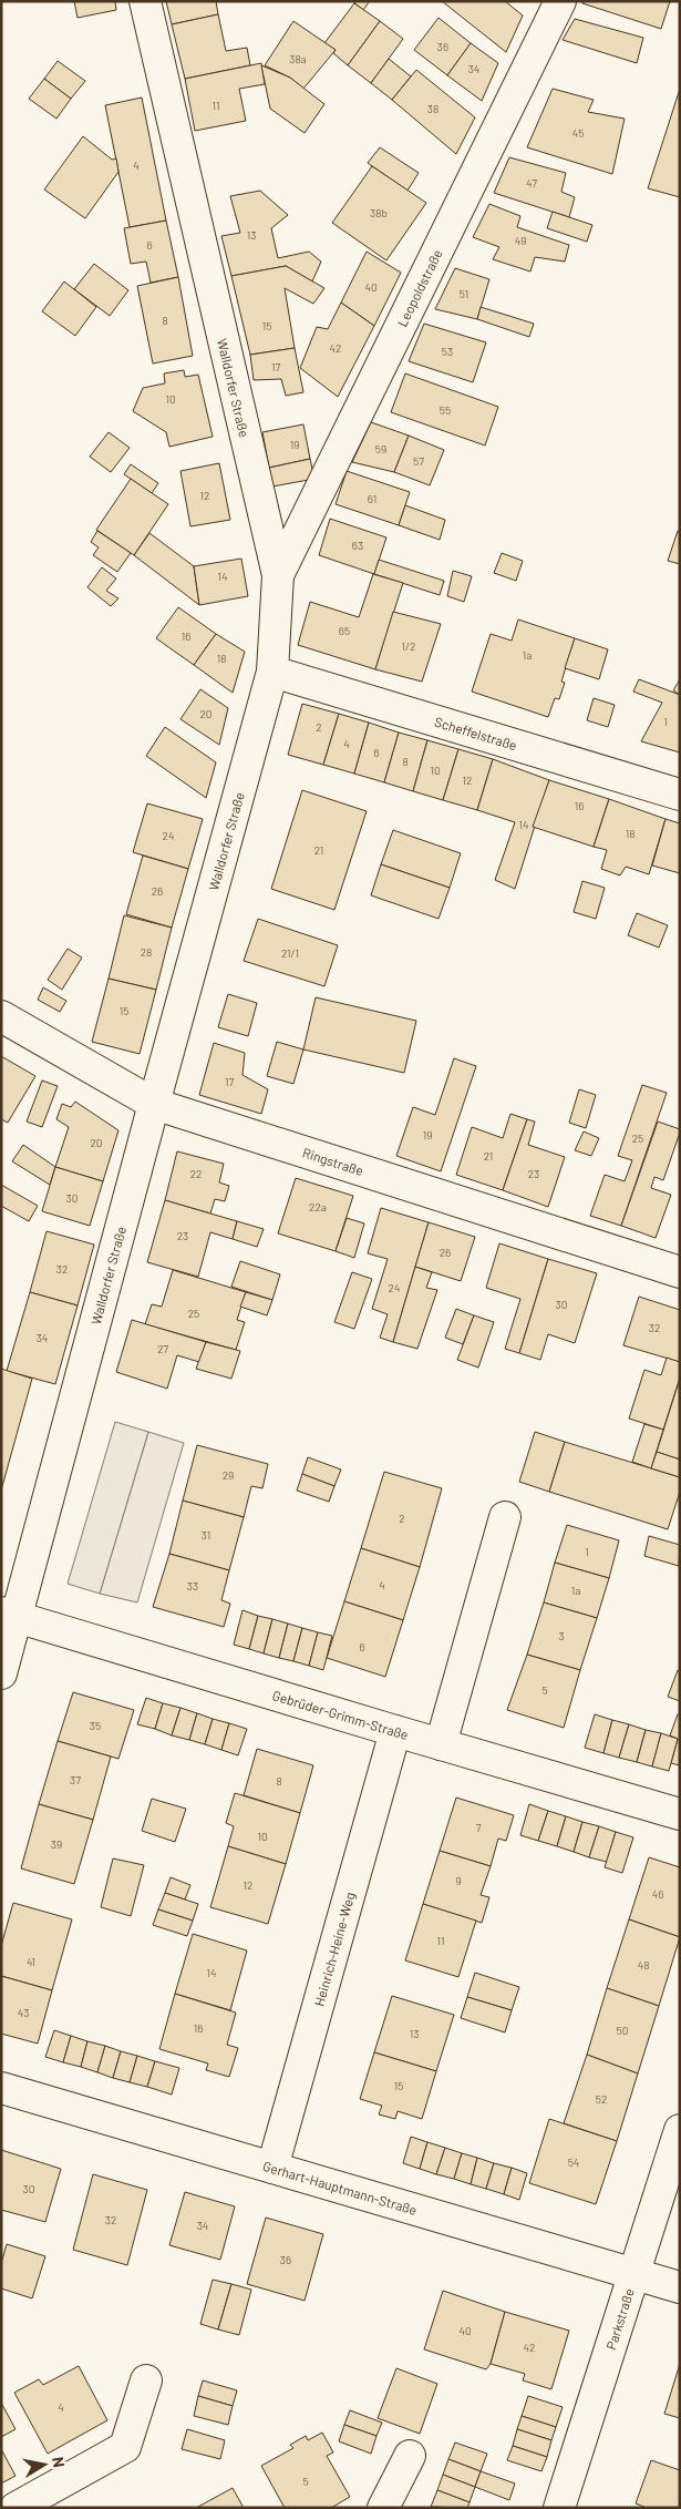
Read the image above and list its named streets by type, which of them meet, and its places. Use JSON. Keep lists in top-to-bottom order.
{
  "streets": {
    "street": [
      "Leopoldstraße",
      "Walldorfer Straße",
      "Scheffelstraße",
      "Ringstraße",
      "Gebrüder-Grimm-Straße",
      "Heinrich-Heine-Weg",
      "Gerhart-Hauptmann-Straße",
      "Parkstraße"
    ]
  },
  "crossings": [
    ["Leopoldstraße", "Walldorfer Straße"],
    ["Walldorfer Straße", "Scheffelstraße"],
    ["Walldorfer Straße", "Ringstraße"],
    ["Walldorfer Straße", "Gebrüder-Grimm-Straße"],
    ["Gebrüder-Grimm-Straße", "Heinrich-Heine-Weg"],
    ["Heinrich-Heine-Weg", "Gerhart-Hauptmann-Straße"],
    ["Gerhart-Hauptmann-Straße", "Parkstraße"]
  ],
  "house_numbers": [
    "36",
    "38a",
    "34",
    "11",
    "38",
    "45",
    "4",
    "47",
    "38b",
    "13",
    "49",
    "6",
    "40",
    "51",
    "8",
    "15",
    "42",
    "53",
    "17",
    "10",
    "55",
    "19",
    "59",
    "57",
    "12",
    "61",
    "63",
    "14",
    "65",
    "16",
    "1/2",
    "1a",
    "18",
    "20",
    "1",
    "2",
    "4",
    "6",
    "8",
    "10",
    "12",
    "16",
    "14",
    "18",
    "24",
    "21",
    "26",
    "28",
    "21/1",
    "15",
    "17",
    "19",
    "25",
    "20",
    "21",
    "22",
    "23",
    "30",
    "22a",
    "23",
    "26",
    "32",
    "24",
    "30",
    "25",
    "32",
    "34",
    "27",
    "29",
    "2",
    "31",
    "1",
    "4",
    "33",
    "1a",
    "3",
    "6",
    "5",
    "35",
    "37",
    "8",
    "7",
    "10",
    "39",
    "9",
    "12",
    "46",
    "11",
    "41",
    "48",
    "14",
    "43",
    "16",
    "50",
    "13",
    "15",
    "52",
    "54",
    "30",
    "32",
    "34",
    "36",
    "40",
    "42",
    "4",
    "5"
  ],
  "north": "right"
}
